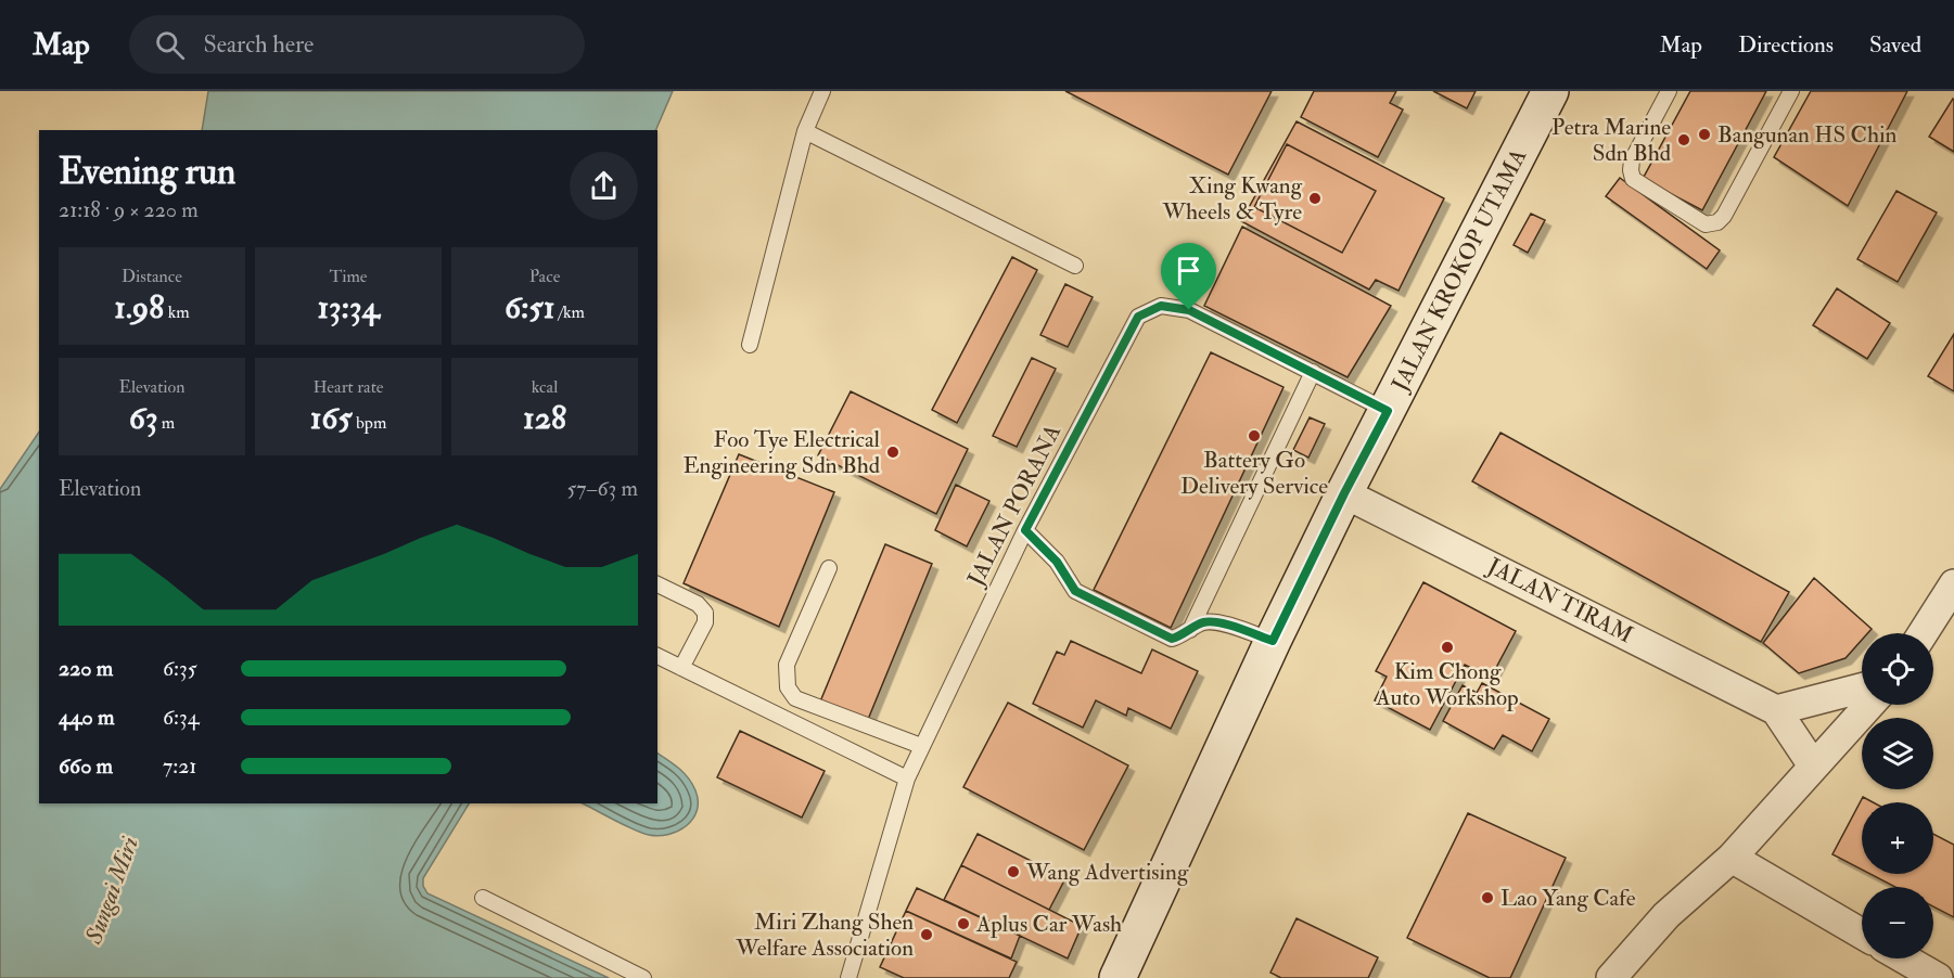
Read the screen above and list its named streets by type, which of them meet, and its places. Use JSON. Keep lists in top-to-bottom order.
{
  "streets": {
    "street": ["JALAN KROKOP UTAMA", "JALAN TIRAM"],
    "lane": ["JALAN PORANA"]
  },
  "crossings": [
    ["JALAN KROKOP UTAMA", "JALAN PORANA"],
    ["JALAN KROKOP UTAMA", "JALAN TIRAM"]
  ],
  "water": ["Sungai Miri"],
  "places": [
    "Bangunan HS Chin",
    "Petra Marine Sdn Bhd",
    "Xing Kwang Wheels & Tyre",
    "Battery Go Delivery Service",
    "Foo Tye Electrical Engineering Sdn Bhd",
    "Kim Chong Auto Workshop",
    "Wang Advertising",
    "Lao Yang Cafe",
    "Aplus Car Wash",
    "Miri Zhang Shen Welfare Association"
  ],
  "page": {
    "header": "Map",
    "search": "Search here",
    "nav": ["Map", "Directions", "Saved"],
    "heading": ["Evening run", "21:18 · 9 × 220 m"],
    "stats": [
      ["Distance", "1.98 km"],
      ["Time", "13:34"],
      ["Pace", "6:51 /km"],
      ["Elevation", "63 m"],
      ["Heart rate", "165 bpm"],
      ["kcal", "128"]
    ],
    "chart": ["Elevation", "57–63 m"],
    "map_buttons": ["+", "−"],
    "list": [
      {
        "name": "220 m",
        "note": "6:35"
      },
      {
        "name": "440 m",
        "note": "6:34"
      },
      {
        "name": "660 m",
        "note": "7:21"
      }
    ]
  }
}
